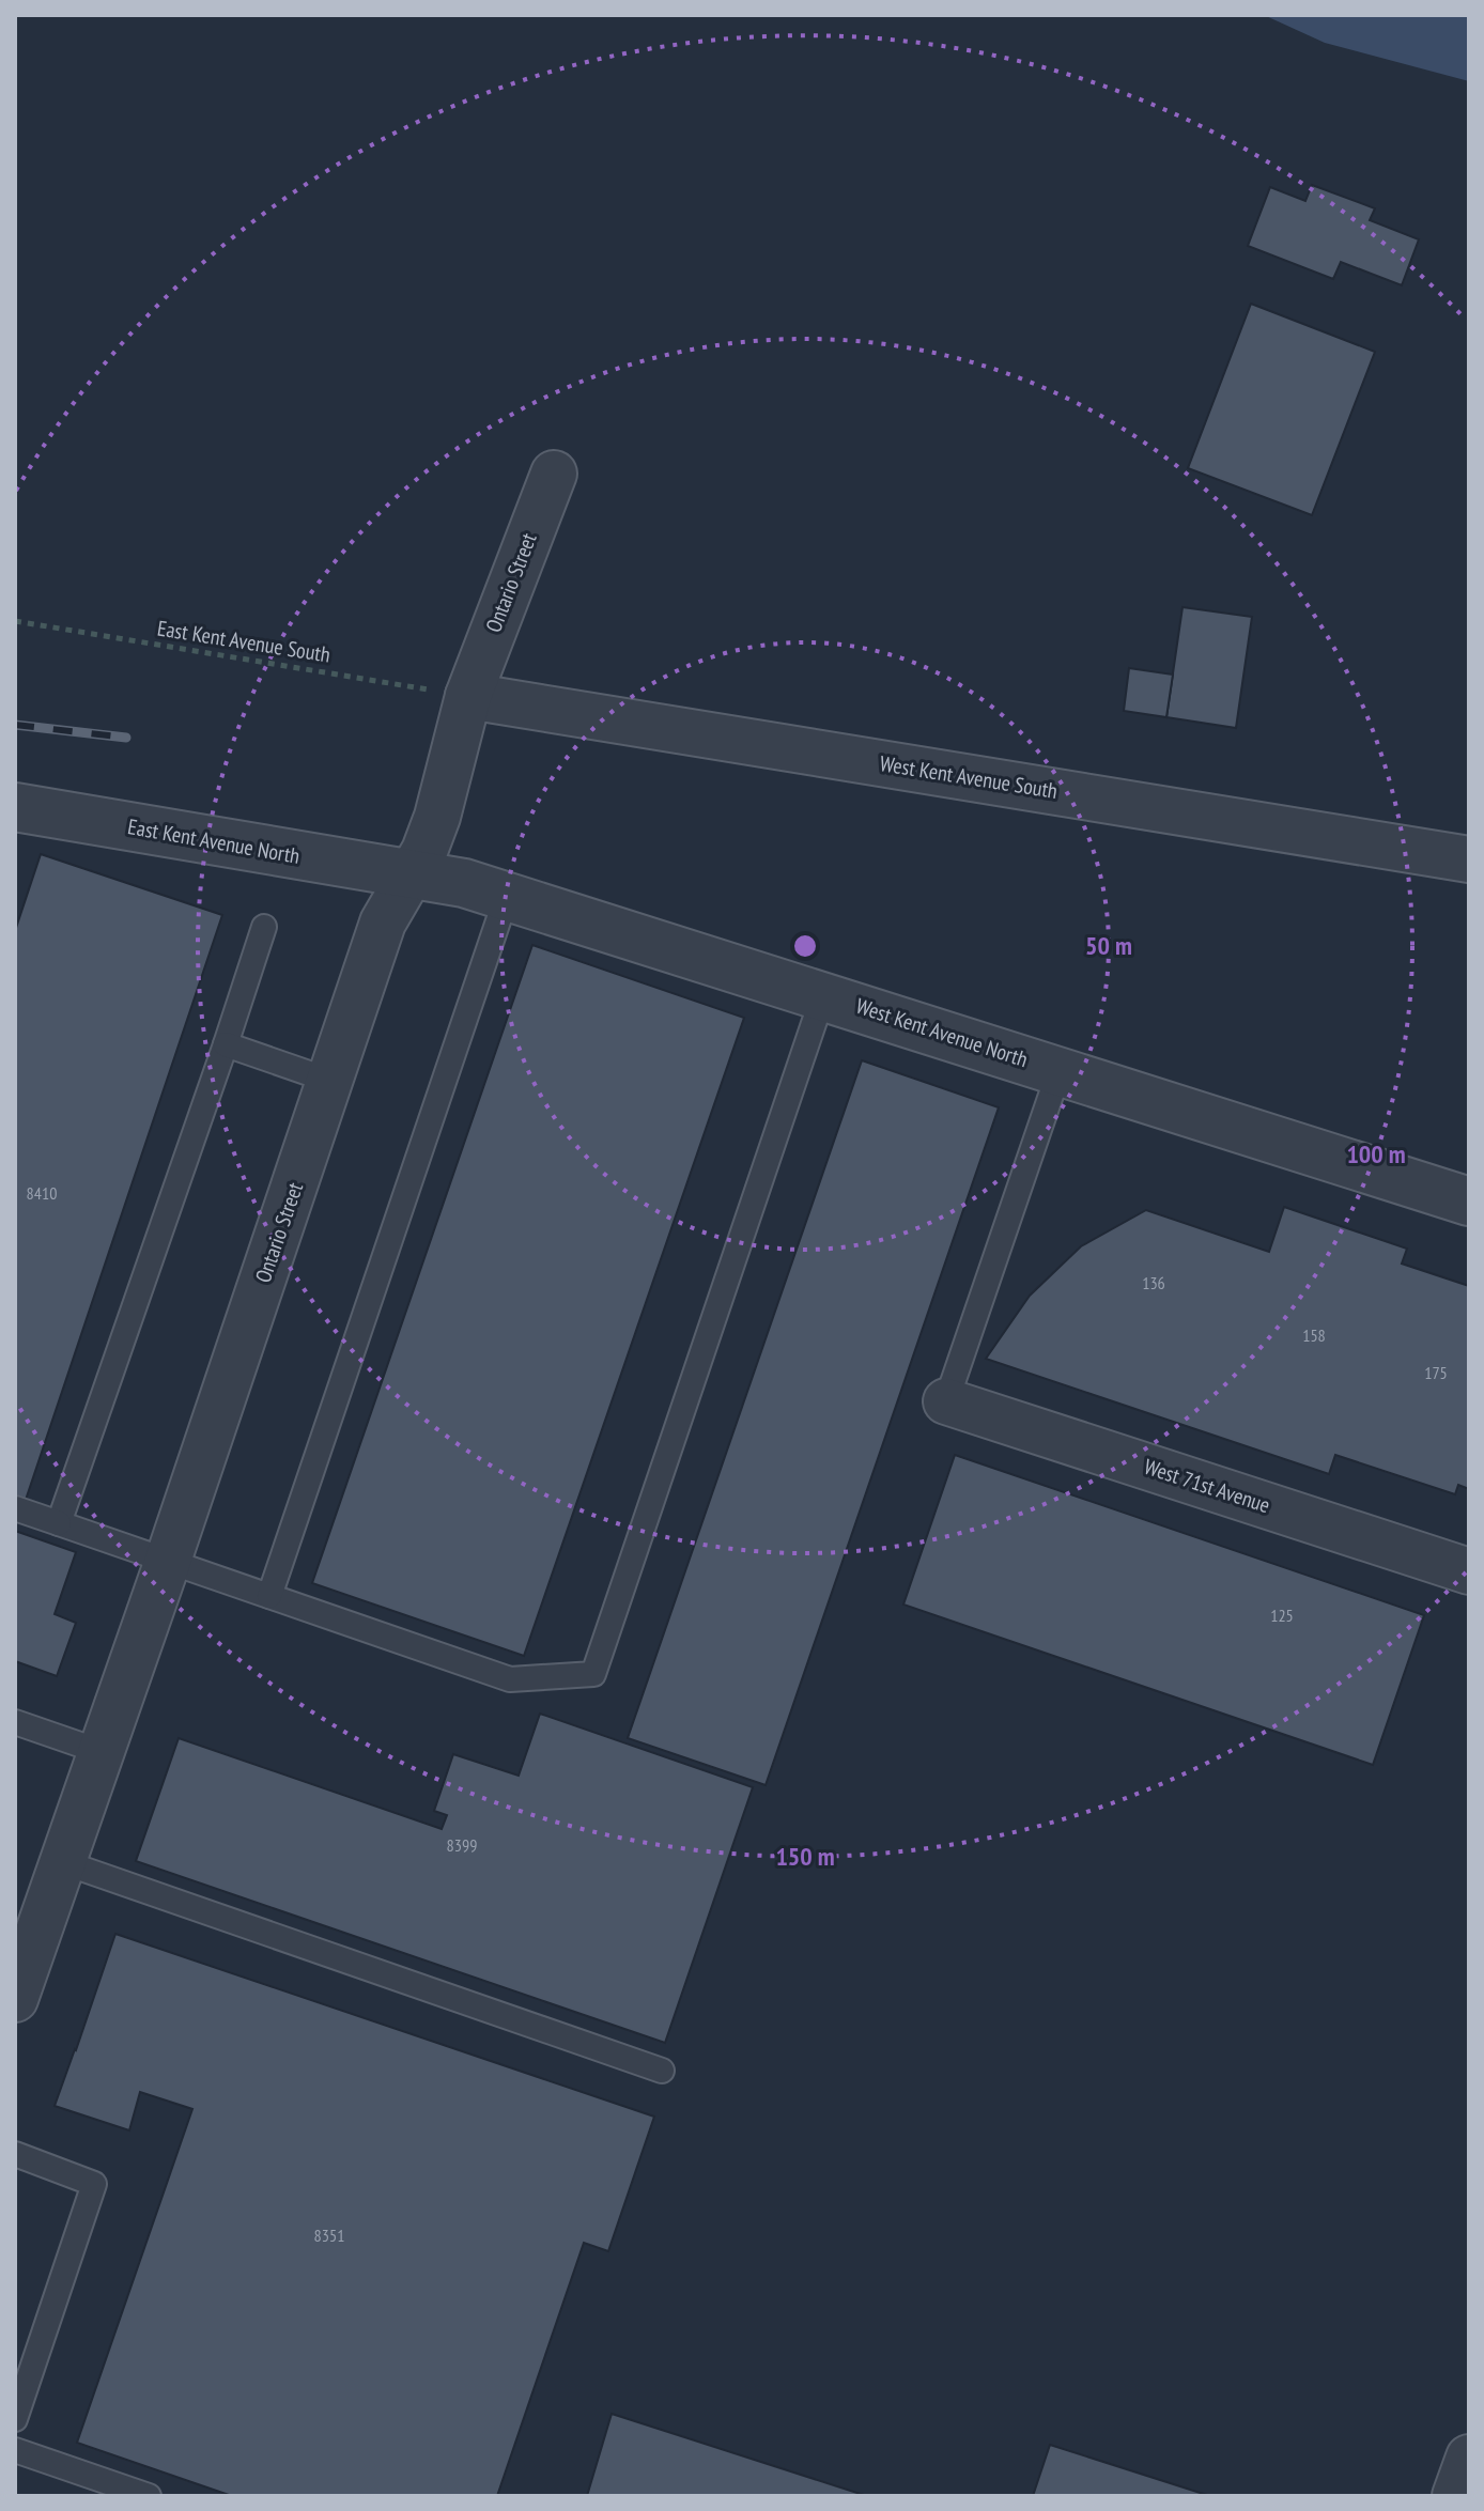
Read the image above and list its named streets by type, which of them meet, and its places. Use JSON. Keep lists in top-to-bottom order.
{
  "streets": {
    "street": [
      "Ontario Street",
      "West Kent Avenue South",
      "East Kent Avenue North",
      "West Kent Avenue North",
      "West 71st Avenue"
    ],
    "path": ["East Kent Avenue South"]
  },
  "crossings": [
    ["Ontario Street", "East Kent Avenue South"],
    ["Ontario Street", "West Kent Avenue South"],
    ["Ontario Street", "East Kent Avenue North"],
    ["Ontario Street", "West Kent Avenue North"],
    ["East Kent Avenue South", "West Kent Avenue South"],
    ["East Kent Avenue North", "West Kent Avenue North"]
  ],
  "house_numbers": [
    "8410",
    "136",
    "158",
    "175",
    "125",
    "8399",
    "8351"
  ],
  "rings": ["50 m", "100 m", "150 m"]
}
